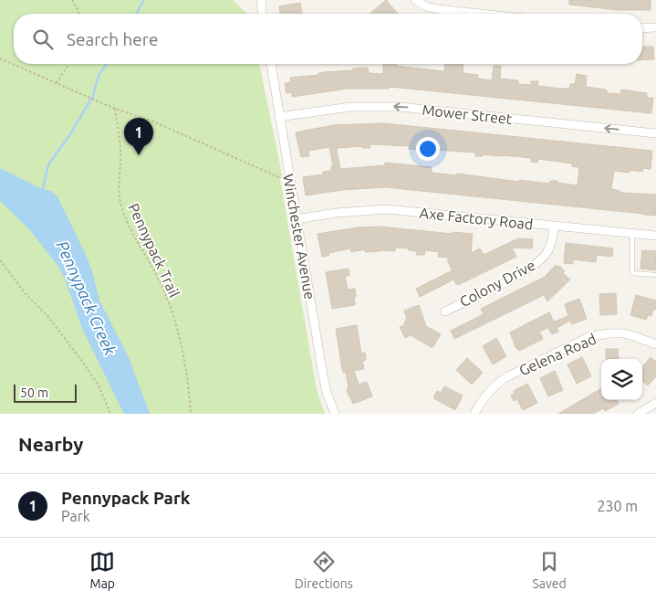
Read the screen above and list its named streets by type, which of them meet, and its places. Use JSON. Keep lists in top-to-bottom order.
{
  "streets": {
    "street": [
      "Mower Street",
      "Axe Factory Road",
      "Winchester Avenue",
      "Colony Drive",
      "Gelena Road"
    ],
    "path": ["Pennypack Trail"]
  },
  "crossings": [
    ["Mower Street", "Winchester Avenue"],
    ["Axe Factory Road", "Winchester Avenue"],
    ["Axe Factory Road", "Colony Drive"]
  ],
  "one_way": ["Mower Street"],
  "water": ["Pennypack Creek"],
  "scale_bar": "50 m",
  "page": {
    "search": "Search here",
    "pins": "1",
    "scale": "50 m",
    "heading": "Nearby",
    "list": [
      {
        "mark": "1",
        "name": "Pennypack Park",
        "note": "Park",
        "value": "230 m"
      }
    ],
    "nav": ["Map", "Directions", "Saved"]
  }
}
